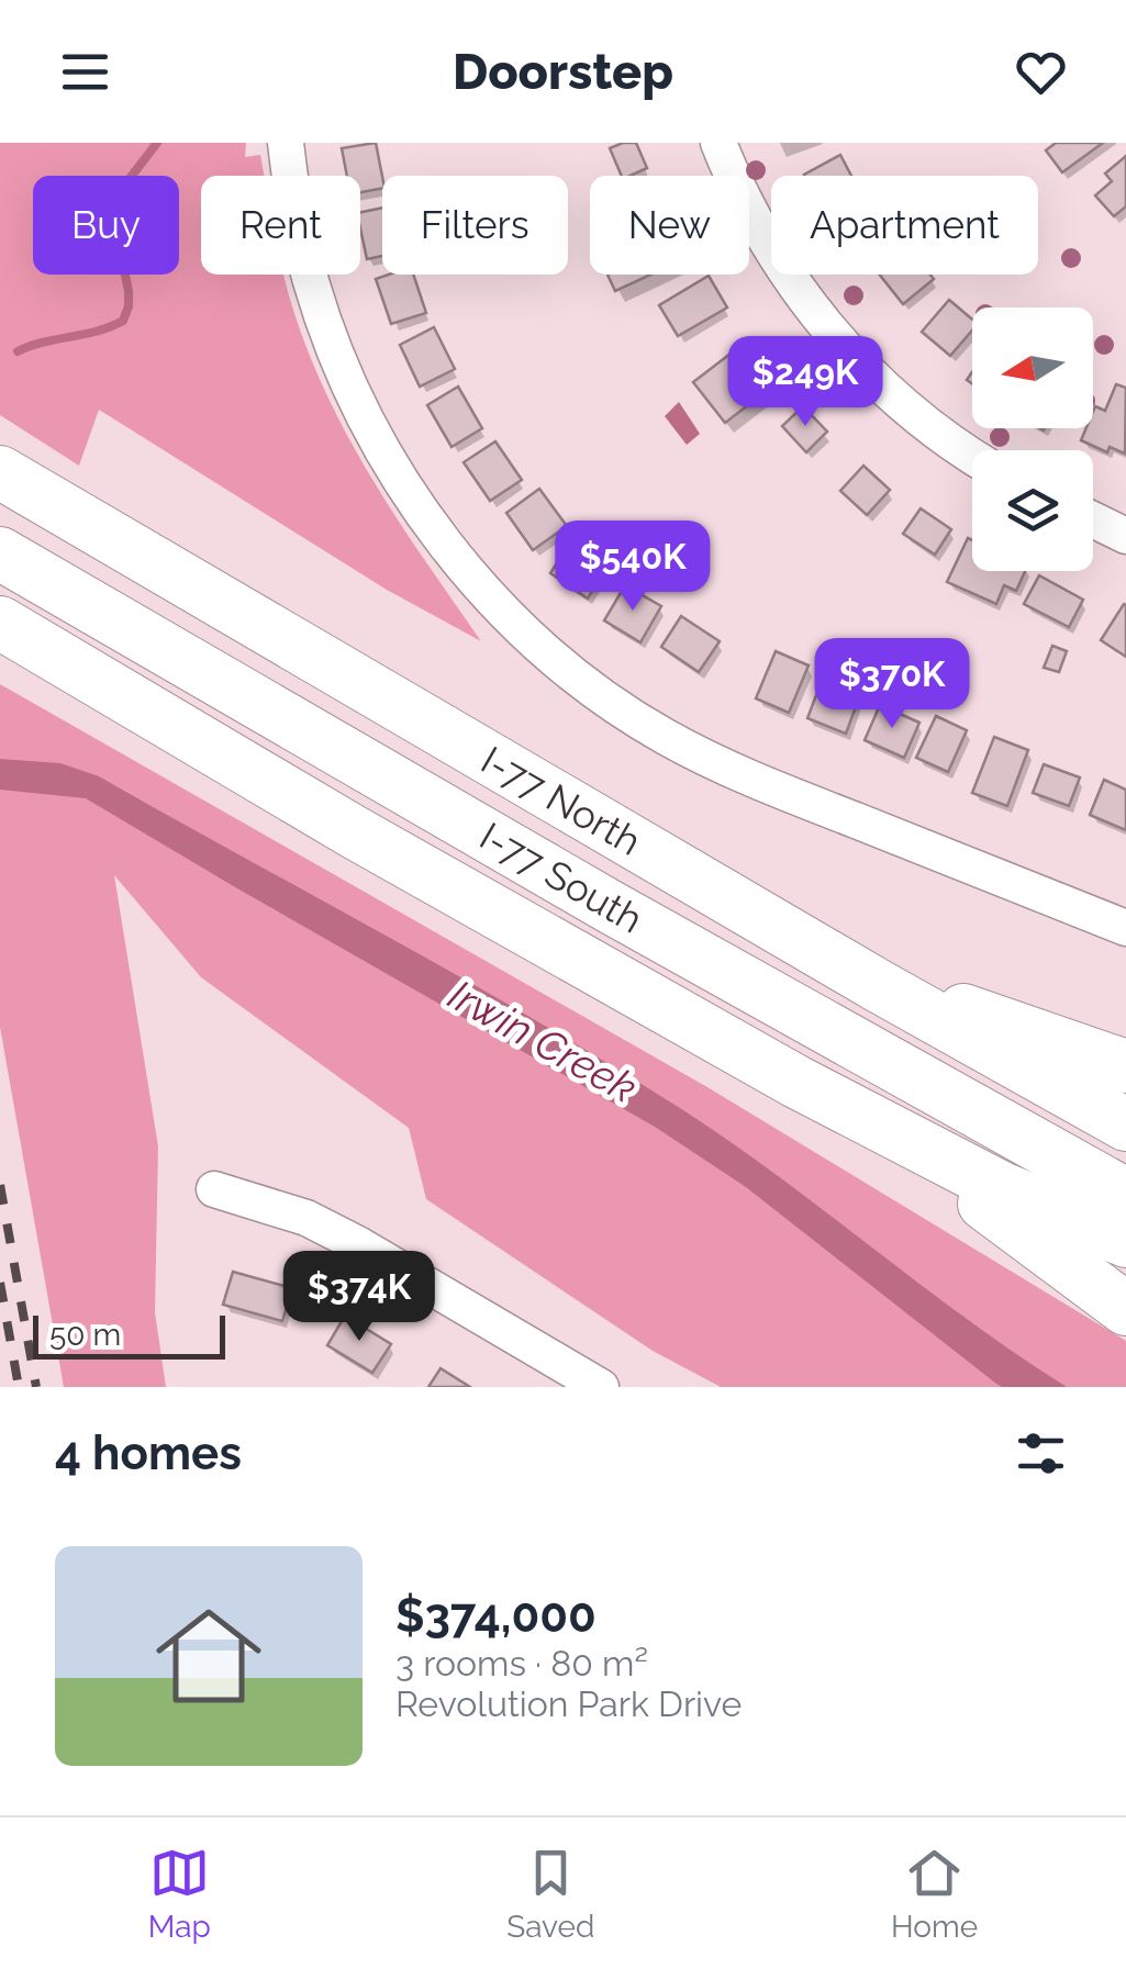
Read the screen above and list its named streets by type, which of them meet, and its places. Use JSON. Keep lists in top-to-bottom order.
{
  "streets": {
    "highway": ["I-77 North", "I-77 South"]
  },
  "water": ["Irwin Creek"],
  "scale_bar": "50 m",
  "north": "left",
  "page": {
    "header": "Doorstep",
    "chip": [
      "Buy",
      "Rent",
      "Filters",
      "New",
      "Apartment"
    ],
    "price": [
      "$249K",
      "$540K",
      "$370K",
      "$374K"
    ],
    "scale": "50 m",
    "heading": "4 homes",
    "list": [
      {
        "name": "$374,000",
        "note": "3 rooms · 80 m² · Revolution Park Drive"
      }
    ],
    "tabs": ["Map", "Saved", "Home"]
  }
}
